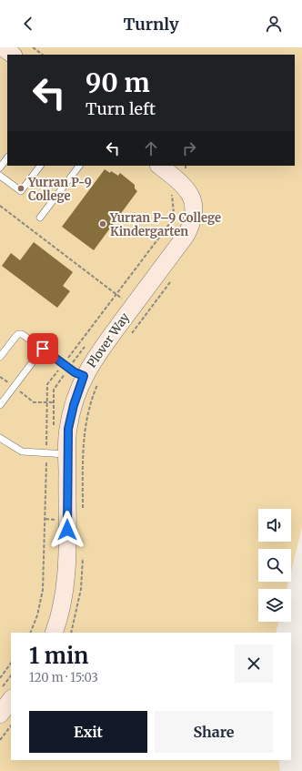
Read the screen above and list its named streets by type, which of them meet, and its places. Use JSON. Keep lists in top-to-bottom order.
{
  "streets": {
    "street": ["Plover Way"]
  },
  "places": ["Yurran P-9 College", "Yurran P–9 College Kindergarten"],
  "page": {
    "header": "Turnly",
    "turn": ["90 m", "Turn left"],
    "heading": ["1 min", "120 m · 15:03"],
    "buttons": ["Exit", "Share"]
  }
}
